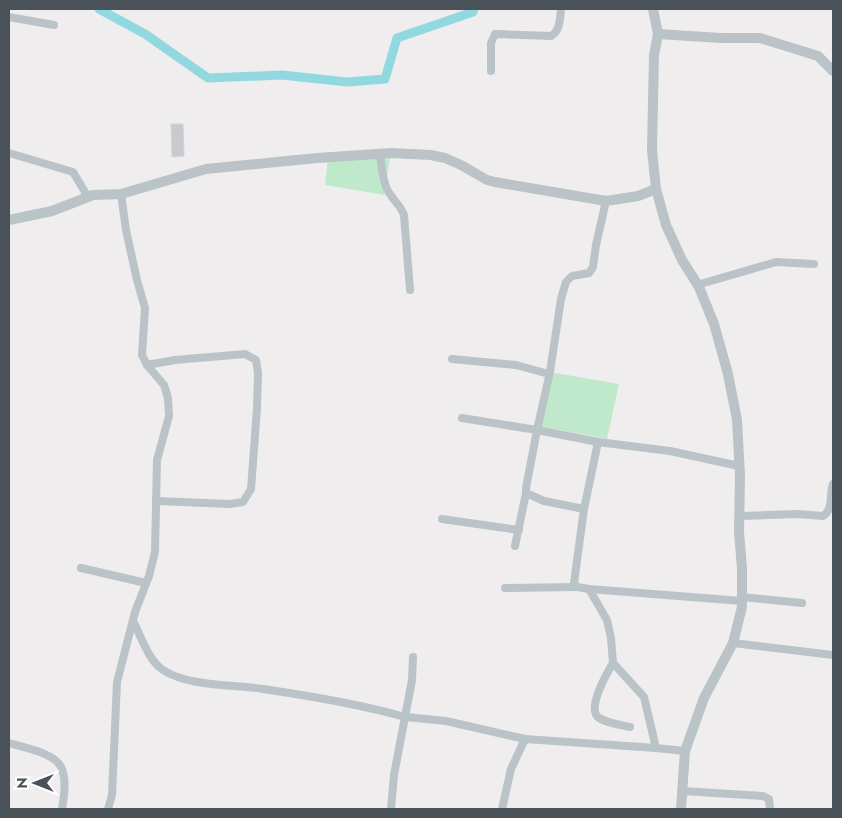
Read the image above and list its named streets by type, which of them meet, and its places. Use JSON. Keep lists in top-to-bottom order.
{
  "north": "left"
}
